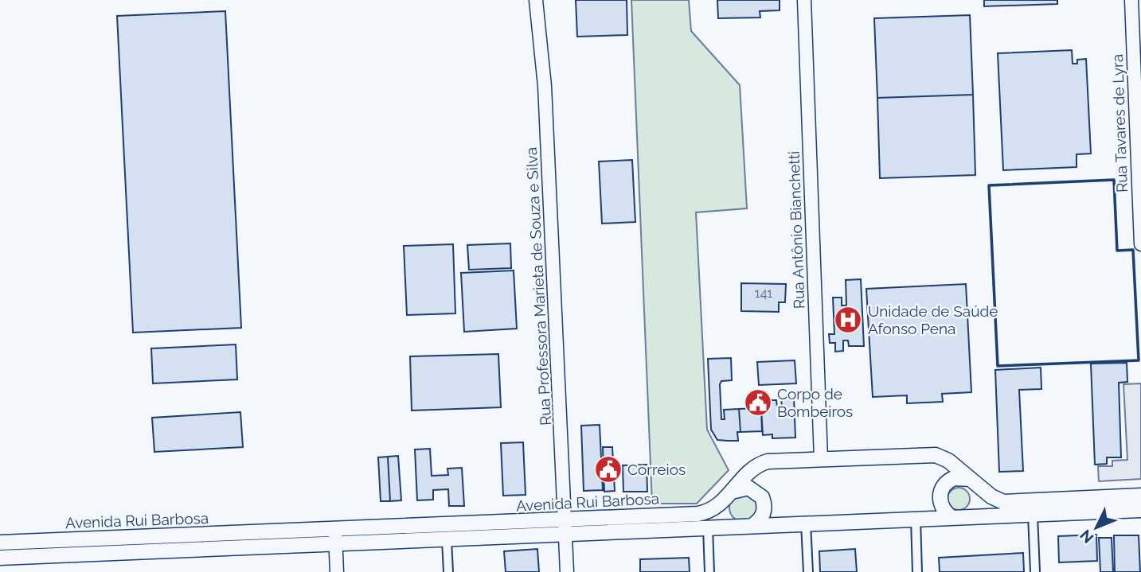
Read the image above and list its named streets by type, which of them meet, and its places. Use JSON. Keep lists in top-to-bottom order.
{
  "streets": {
    "main road": ["Avenida Rui Barbosa"],
    "street": ["Rua Tavares de Lyra", "Rua Antônio Bianchetti", "Rua Professora Marieta de Souza e Silva"]
  },
  "crossings": [
    ["Rua Antônio Bianchetti", "Avenida Rui Barbosa"],
    ["Rua Professora Marieta de Souza e Silva", "Avenida Rui Barbosa"]
  ],
  "places": {
    "hospital": ["Unidade de Saúde Afonso Pena"],
    "public building": ["Corpo de Bombeiros", "Correios"]
  },
  "house_numbers": ["141"],
  "north": "bottom left"
}
